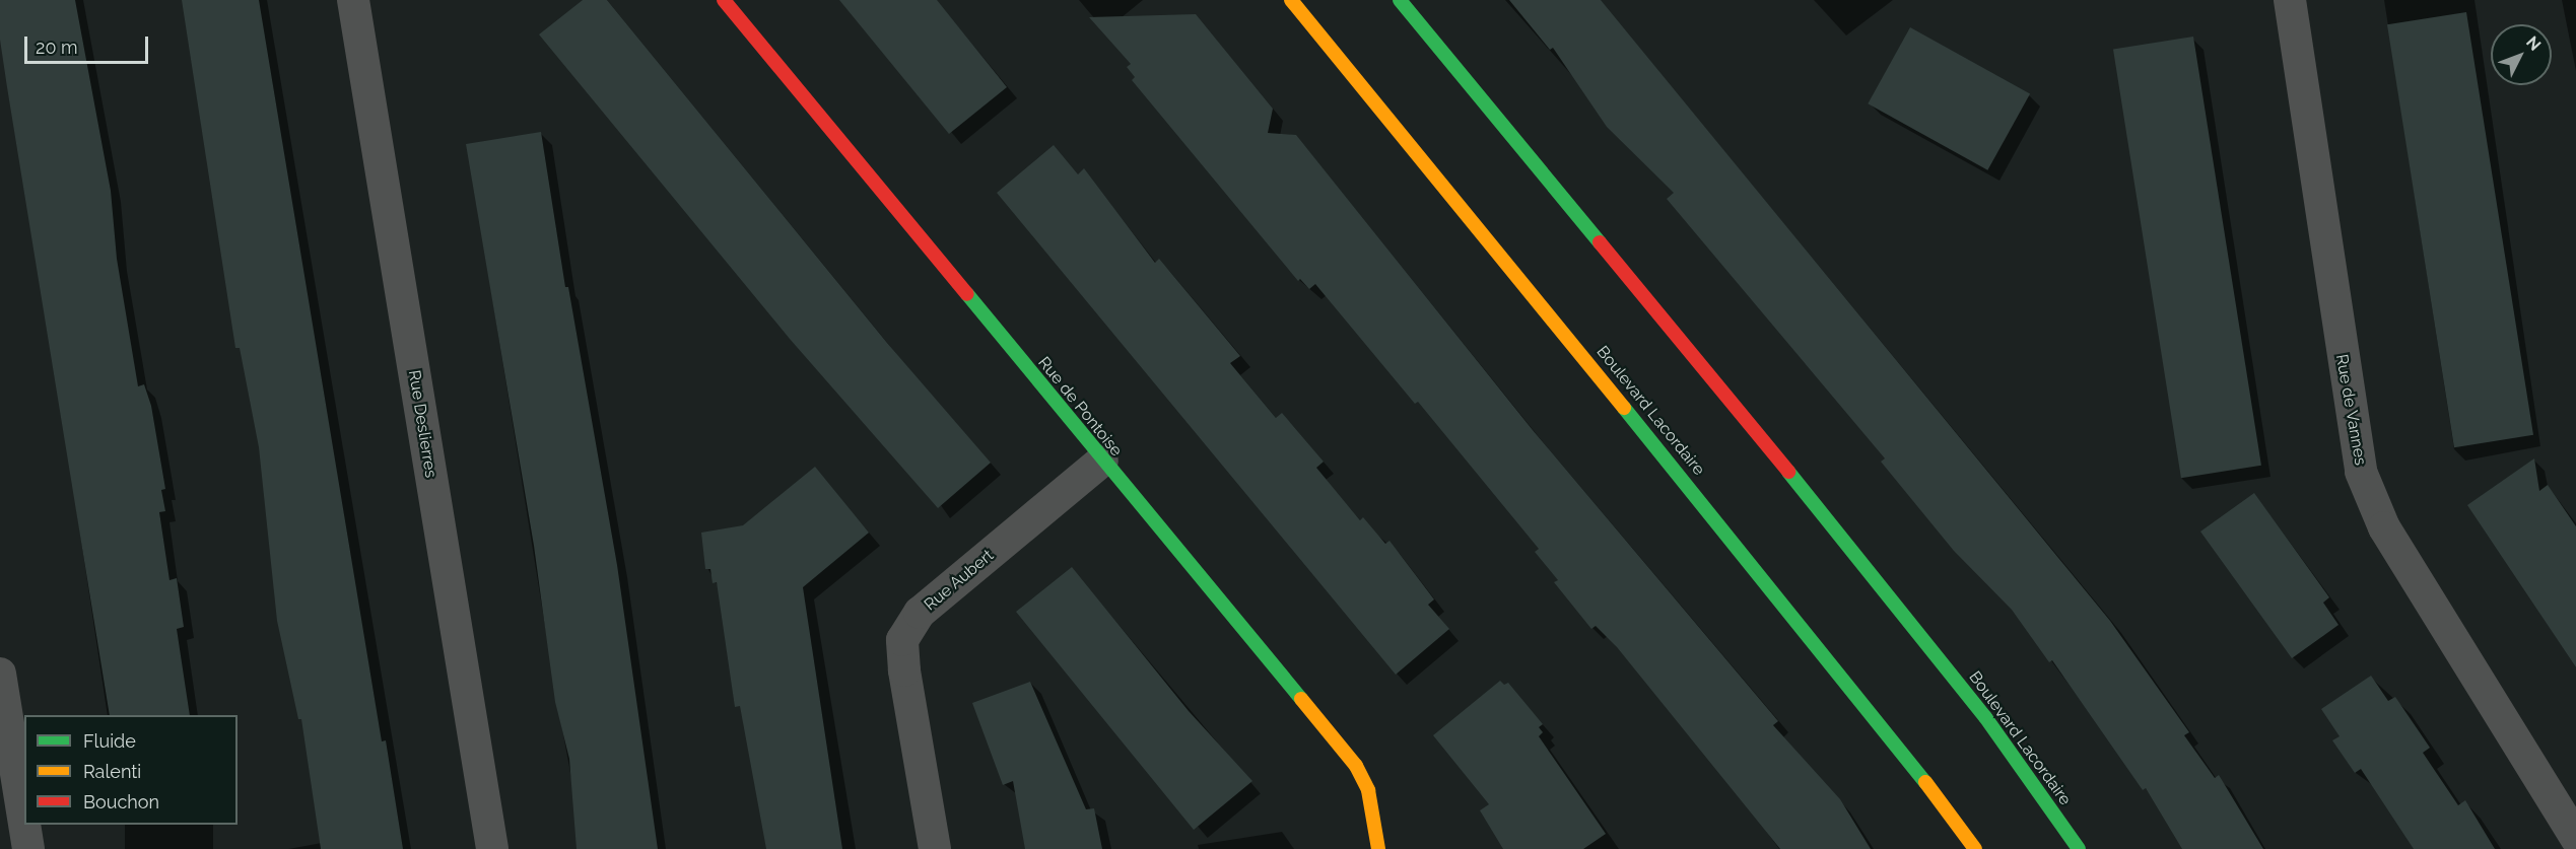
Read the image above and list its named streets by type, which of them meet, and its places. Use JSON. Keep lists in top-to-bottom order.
{
  "streets": {
    "main road": ["Rue de Pontoise", "Boulevard Lacordaire"],
    "street": ["Rue de Vannes", "Rue Deslierres", "Rue Aubert"]
  },
  "crossings": [
    ["Rue de Pontoise", "Rue Aubert"]
  ],
  "legend": ["Fluide", "Ralenti", "Bouchon"],
  "scale_bar": "20 m",
  "north": "top right"
}
